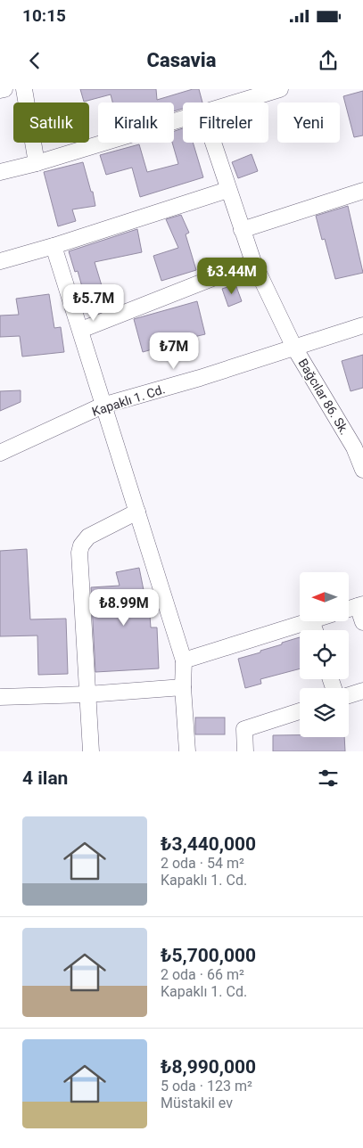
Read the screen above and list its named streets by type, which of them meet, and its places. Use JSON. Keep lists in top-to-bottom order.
{
  "streets": {
    "street": ["Bağcılar 86. Sk.", "Kapaklı 1. Cd."]
  },
  "crossings": [
    ["Bağcılar 86. Sk.", "Kapaklı 1. Cd."]
  ],
  "north": "left",
  "page": {
    "status": "10:15",
    "header": "Casavia",
    "chip": [
      "Satılık",
      "Kiralık",
      "Filtreler",
      "Yeni"
    ],
    "price": [
      "₺3.44M",
      "₺5.7M",
      "₺7M",
      "₺8.99M"
    ],
    "heading": "4 ilan",
    "list": [
      {
        "name": "₺3,440,000",
        "note": "2 oda · 54 m² · Kapaklı 1. Cd."
      },
      {
        "name": "₺5,700,000",
        "note": "2 oda · 66 m² · Kapaklı 1. Cd."
      },
      {
        "name": "₺8,990,000",
        "note": "5 oda · 123 m² · Müstakil ev"
      }
    ]
  }
}
